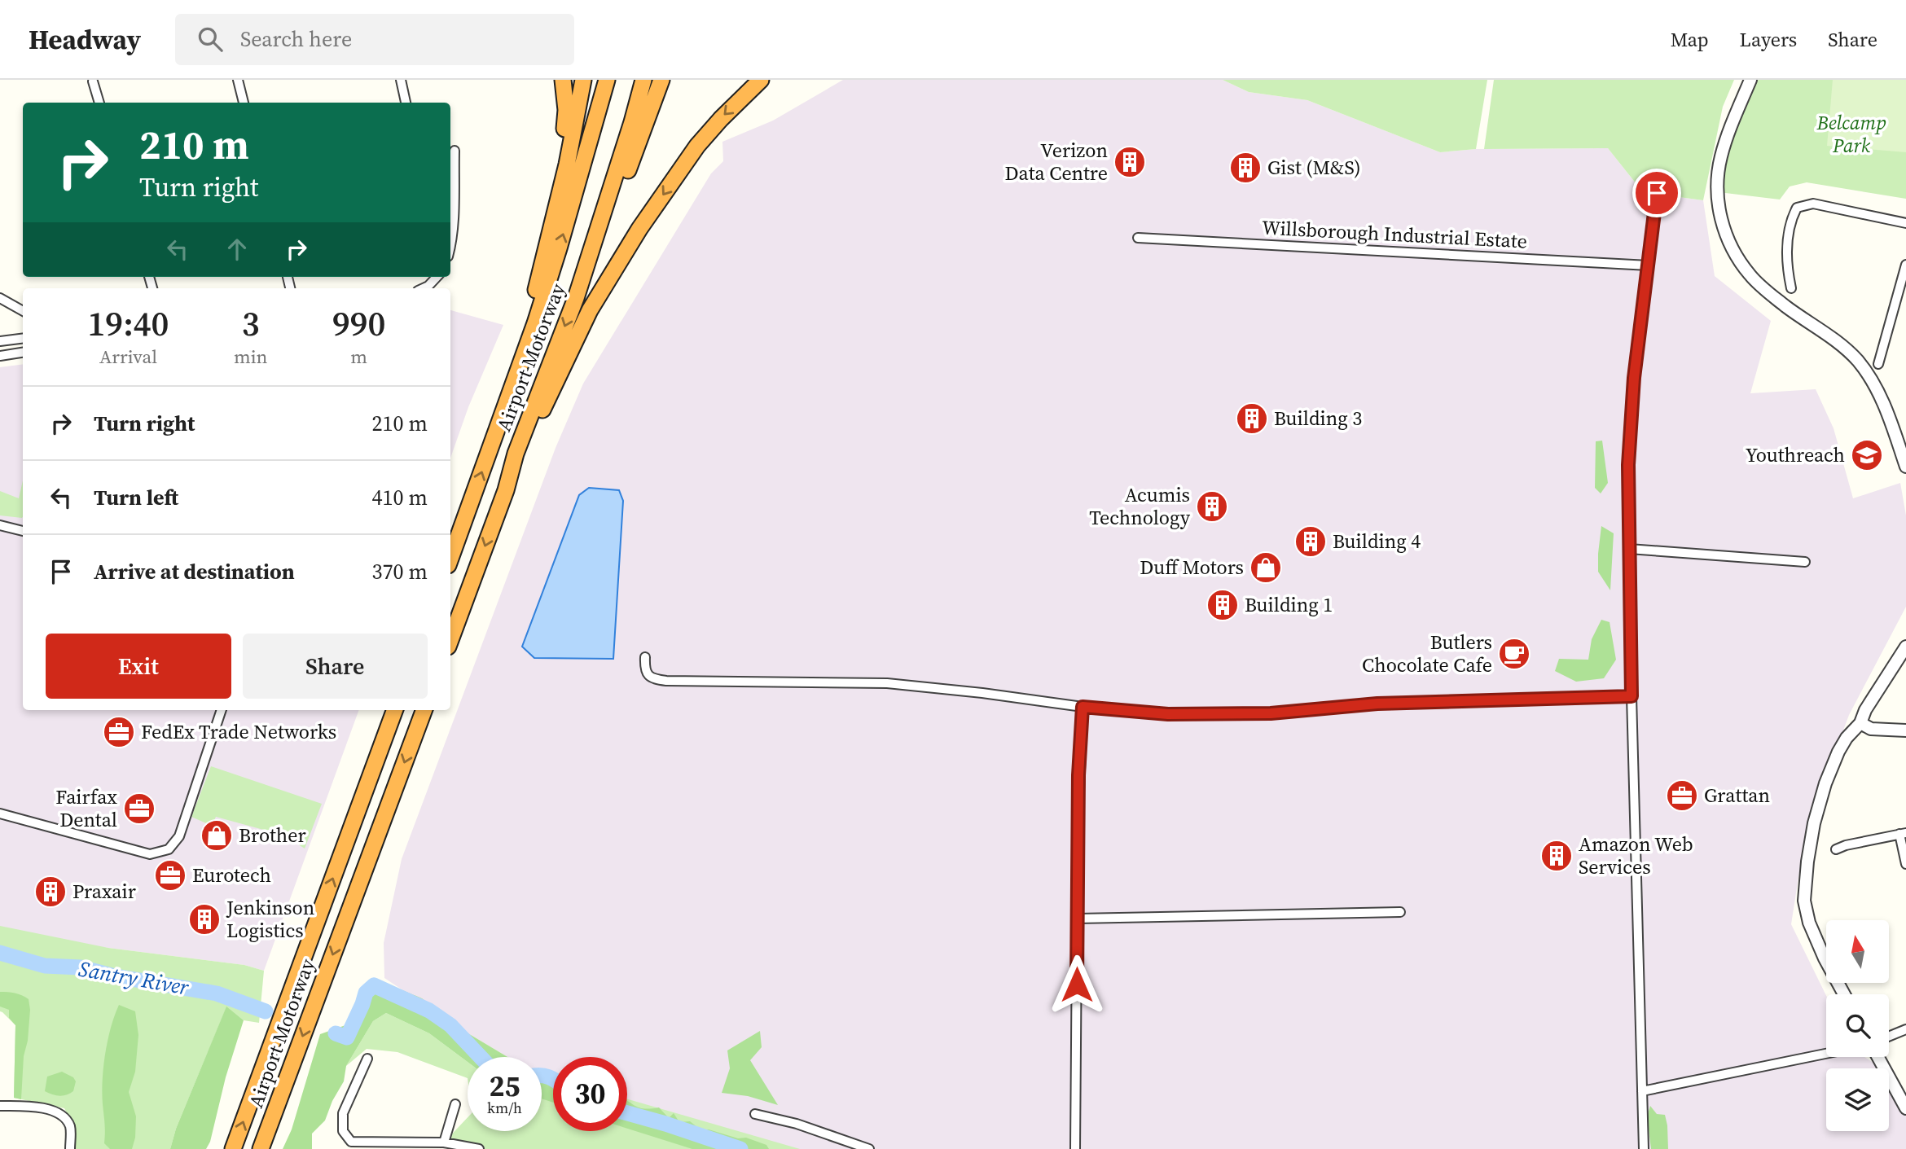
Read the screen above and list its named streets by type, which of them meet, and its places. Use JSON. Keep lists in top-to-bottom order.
{
  "streets": {
    "highway": ["Airport Motorway"],
    "street": ["Willsborough Industrial Estate"]
  },
  "water": ["Santry River"],
  "parks": ["Belcamp Park"],
  "places": {
    "building": [
      "Verizon Data Centre",
      "Gist (M&S)",
      "Building 3",
      "Acumis Technology",
      "Building 4",
      "Building 1",
      "Amazon Web Services",
      "Praxair",
      "Jenkinson Logistics"
    ],
    "school or university": ["Youthreach"],
    "shop": ["Duff Motors", "Brother"],
    "cafe": ["Butlers Chocolate Cafe"],
    "office": [
      "FedEx Trade Networks",
      "Grattan",
      "Fairfax Dental",
      "Eurotech"
    ]
  },
  "north": "top",
  "page": {
    "header": "Headway",
    "search": "Search here",
    "nav": ["Map", "Layers", "Share"],
    "turn": ["210 m", "Turn right"],
    "eta": [
      "19:40",
      "Arrival",
      "3",
      "min",
      "990",
      "m"
    ],
    "list": [
      {
        "name": "Turn right",
        "value": "210 m"
      },
      {
        "name": "Turn left",
        "value": "410 m"
      },
      {
        "name": "Arrive at destination",
        "value": "370 m"
      }
    ],
    "buttons": ["Exit", "Share"],
    "speed": "25 km/h",
    "limit": "30"
  }
}
